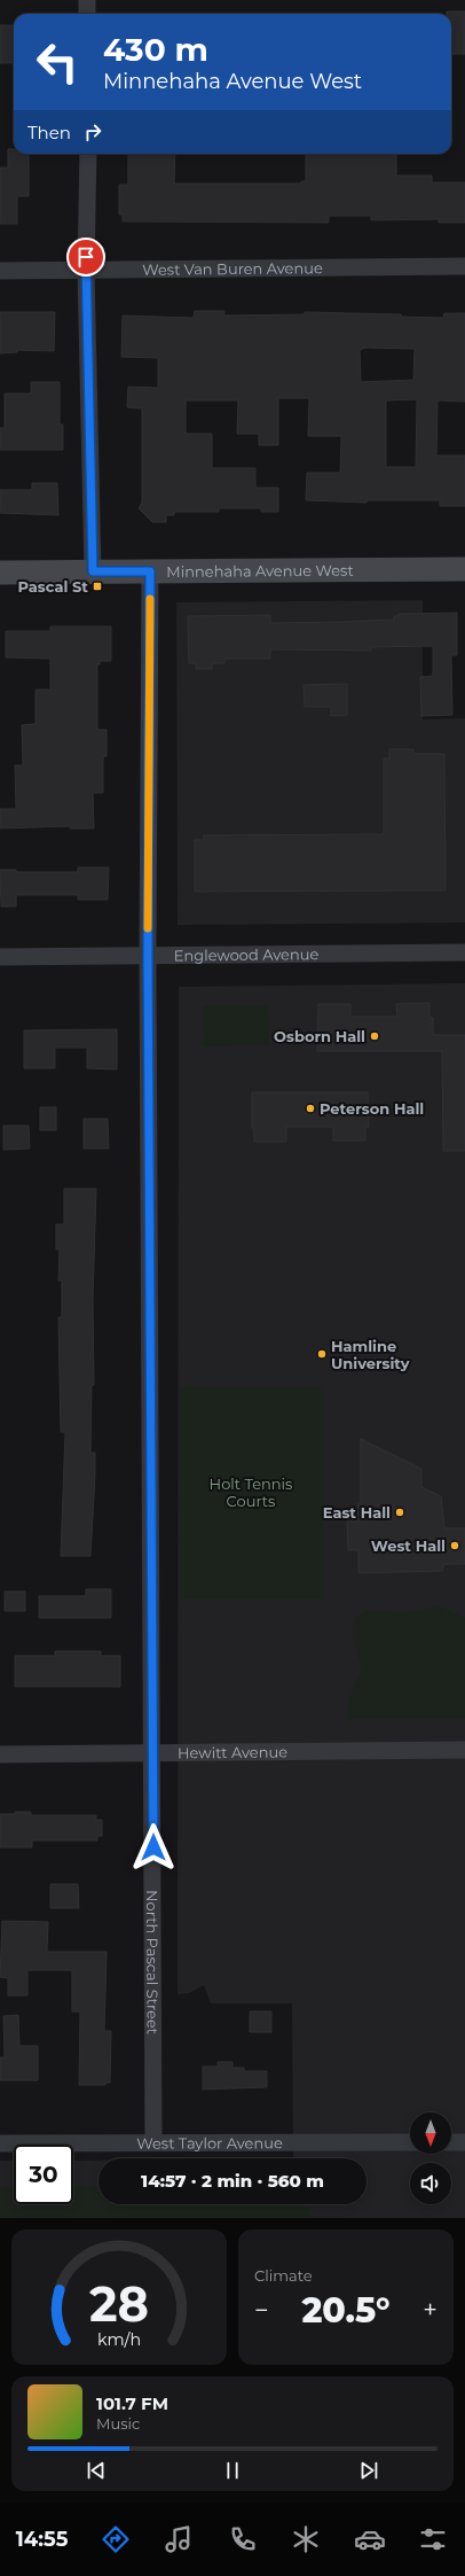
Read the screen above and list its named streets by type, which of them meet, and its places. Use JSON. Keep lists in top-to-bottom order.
{
  "streets": {
    "street": [
      "West Van Buren Avenue",
      "Minnehaha Avenue West",
      "Englewood Avenue",
      "Hewitt Avenue",
      "North Pascal Street",
      "West Taylor Avenue"
    ]
  },
  "crossings": [
    ["Minnehaha Avenue West", "North Pascal Street"],
    ["Englewood Avenue", "North Pascal Street"],
    ["Hewitt Avenue", "North Pascal Street"],
    ["North Pascal Street", "West Taylor Avenue"]
  ],
  "parks": ["Holt Tennis Courts"],
  "places": {
    "transit": ["Pascal St"],
    "other": [
      "Osborn Hall",
      "Peterson Hall",
      "Hamline University",
      "East Hall",
      "West Hall"
    ]
  },
  "north": "bottom",
  "page": {
    "turn": ["430 m", "Minnehaha Avenue West"],
    "then": "Then",
    "limit": "30",
    "trip": "14:57 · 2 min · 560 m",
    "tile": "Climate",
    "heat": ["−", "20.5°", "+"],
    "song": ["101.7 FM", "Music"],
    "tabs": "14:55",
    "gauge": ["28", "km/h"]
  }
}
